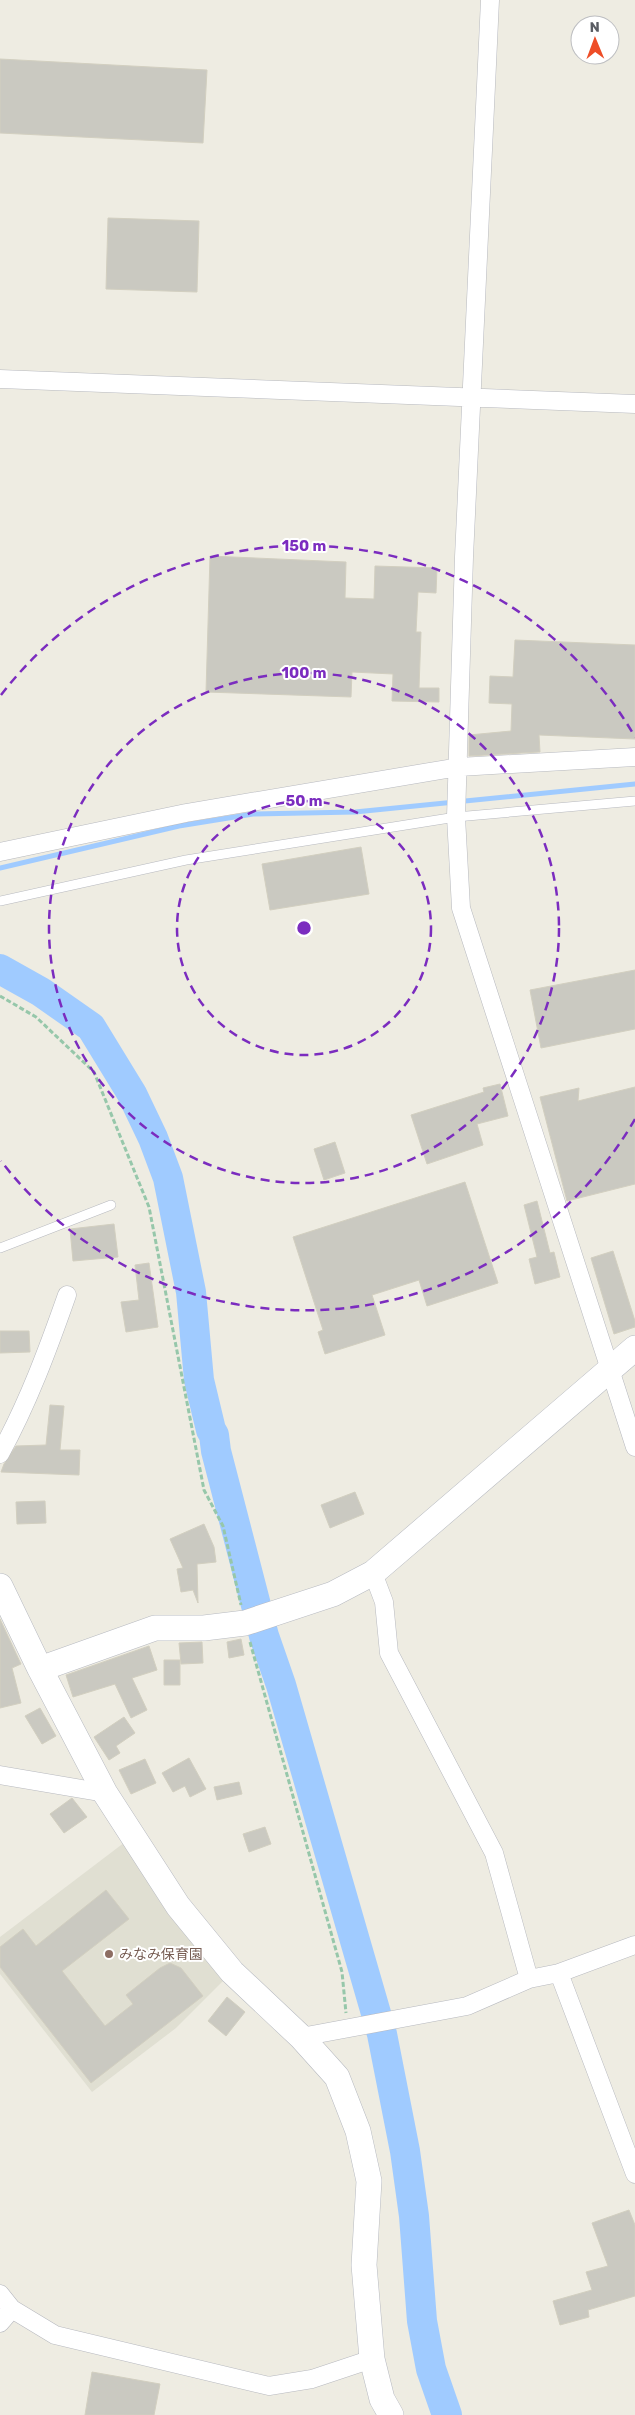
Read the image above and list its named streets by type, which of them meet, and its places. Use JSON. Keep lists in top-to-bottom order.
{
  "places": ["みなみ保育園"],
  "north": "top",
  "rings": ["150 m", "100 m", "50 m"]
}
